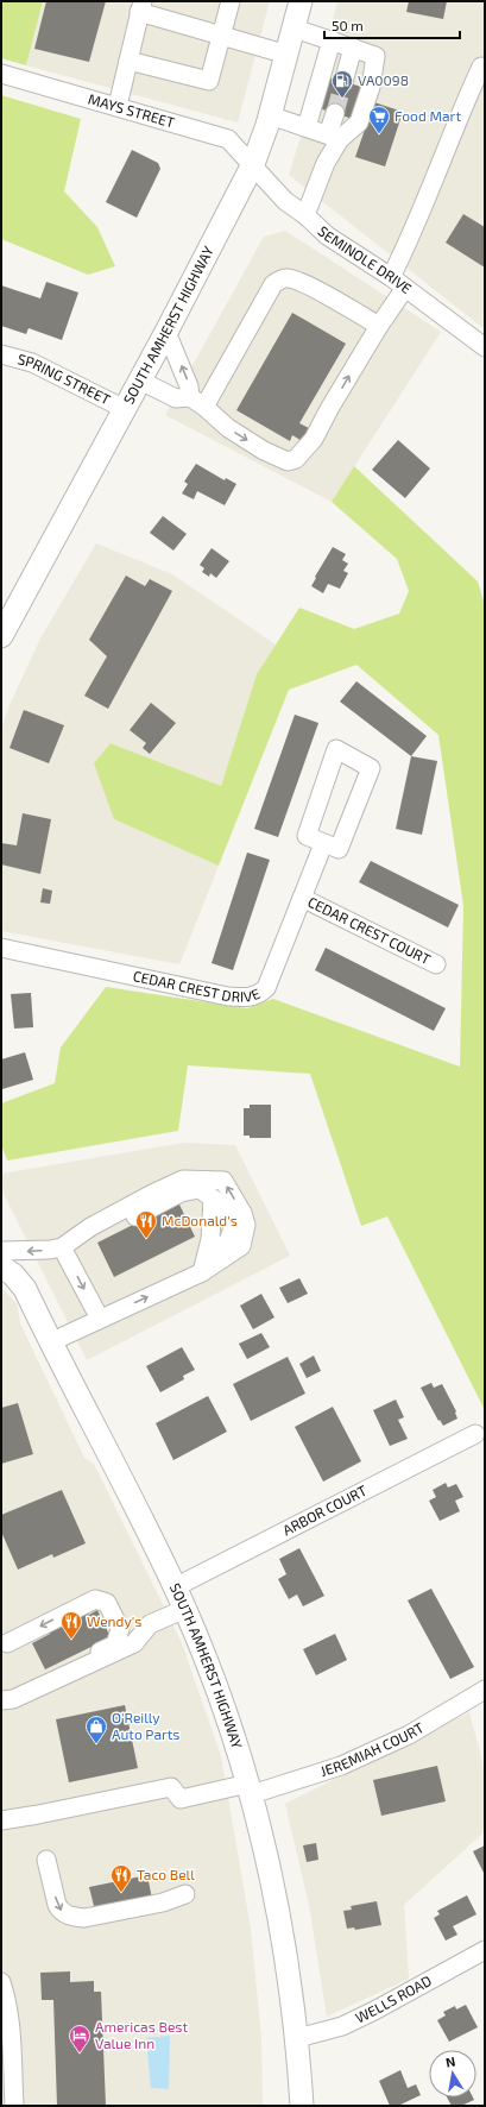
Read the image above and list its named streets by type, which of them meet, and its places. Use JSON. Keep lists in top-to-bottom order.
{
  "streets": {
    "main road": ["SOUTH AMHERST HIGHWAY"],
    "street": [
      "MAYS STREET",
      "SEMINOLE DRIVE",
      "SPRING STREET",
      "CEDAR CREST COURT",
      "CEDAR CREST DRIVE",
      "ARBOR COURT",
      "JEREMIAH COURT",
      "WELLS ROAD"
    ]
  },
  "crossings": [
    ["MAYS STREET", "SEMINOLE DRIVE"],
    ["MAYS STREET", "SOUTH AMHERST HIGHWAY"],
    ["SEMINOLE DRIVE", "SOUTH AMHERST HIGHWAY"],
    ["SOUTH AMHERST HIGHWAY", "SPRING STREET"],
    ["SOUTH AMHERST HIGHWAY", "ARBOR COURT"],
    ["SOUTH AMHERST HIGHWAY", "JEREMIAH COURT"],
    ["SOUTH AMHERST HIGHWAY", "WELLS ROAD"],
    ["CEDAR CREST COURT", "CEDAR CREST DRIVE"]
  ],
  "places": {
    "fuel station": ["VA0098"],
    "supermarket": ["Food Mart"],
    "restaurant": ["McDonald's", "Wendy's", "Taco Bell"],
    "shop": ["O'Reilly Auto Parts"],
    "hotel": ["Americas Best Value Inn"]
  },
  "scale_bar": "50 m",
  "north": "top"
}
